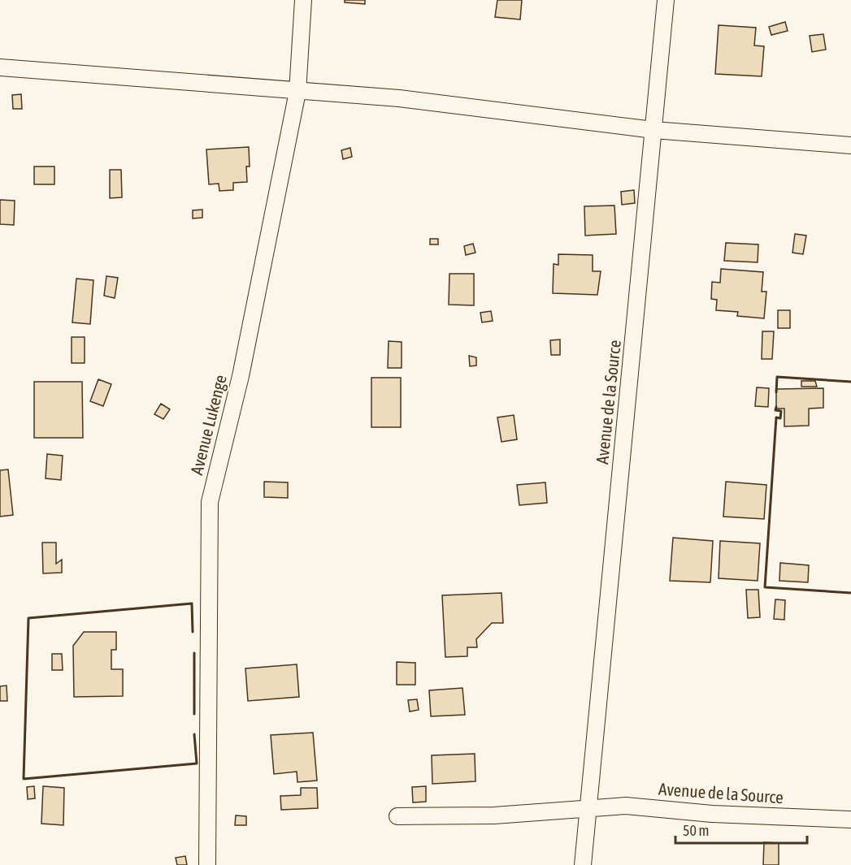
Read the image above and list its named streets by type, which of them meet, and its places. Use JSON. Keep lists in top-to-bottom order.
{
  "streets": {
    "street": ["Avenue de la Source", "Avenue Lukenge"]
  },
  "scale_bar": "50 m"
}
